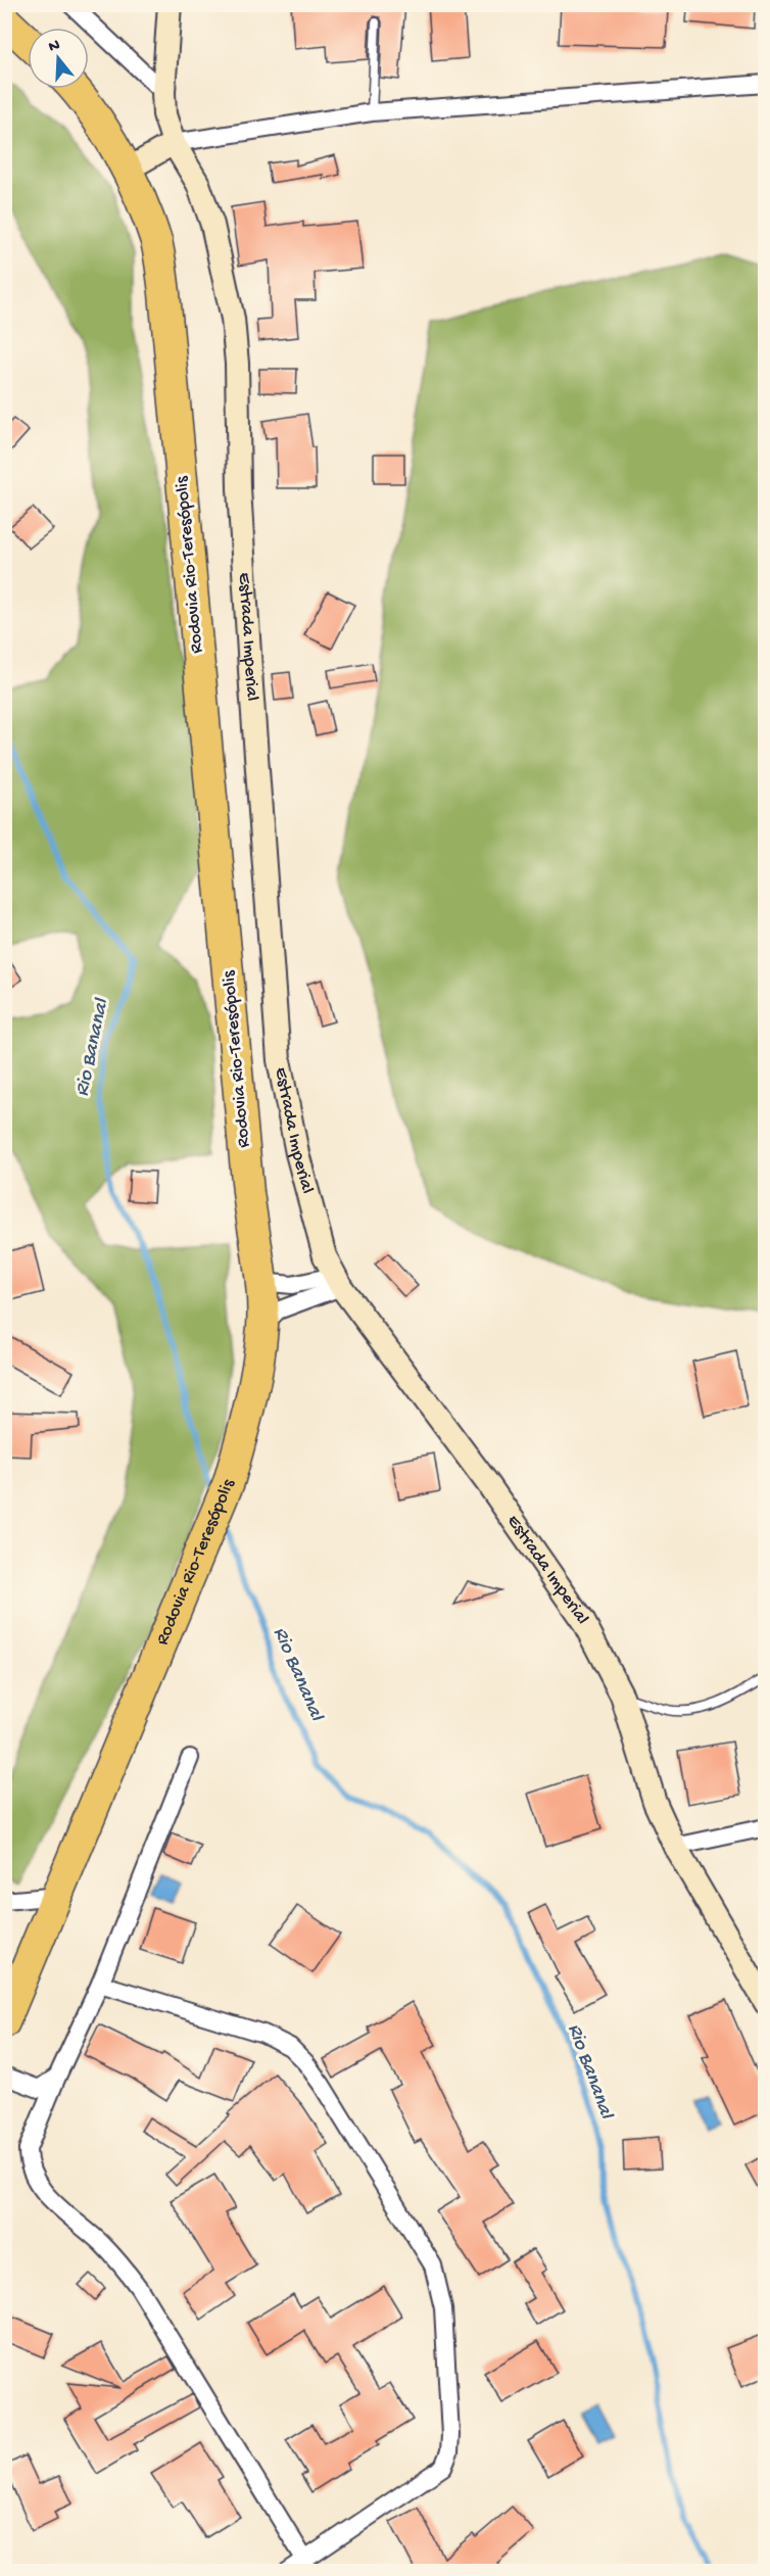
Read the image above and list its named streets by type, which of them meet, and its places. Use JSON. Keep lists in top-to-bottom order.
{
  "streets": {
    "highway": ["Rodovia Rio-Teresópolis"],
    "street": ["Estrada Imperial"]
  },
  "water": ["Rio Bananal"],
  "north": "top"
}
